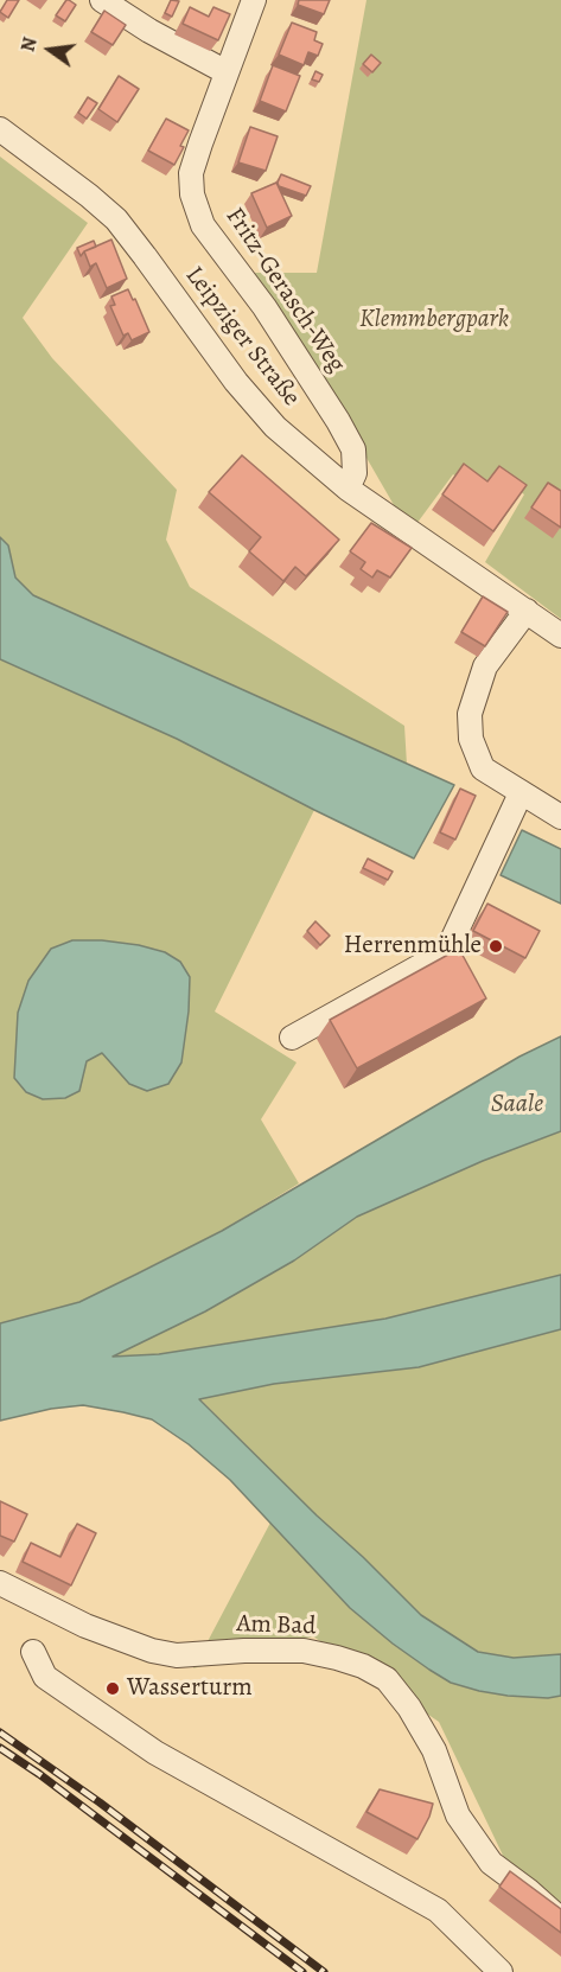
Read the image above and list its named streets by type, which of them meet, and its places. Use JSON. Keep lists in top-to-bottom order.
{
  "streets": {
    "street": ["Fritz-Gerasch-Weg", "Leipziger Straße", "Am Bad"]
  },
  "crossings": [
    ["Fritz-Gerasch-Weg", "Leipziger Straße"]
  ],
  "water": ["Saale"],
  "parks": ["Klemmbergpark"],
  "places": ["Herrenmühle", "Wasserturm"],
  "north": "left"
}
